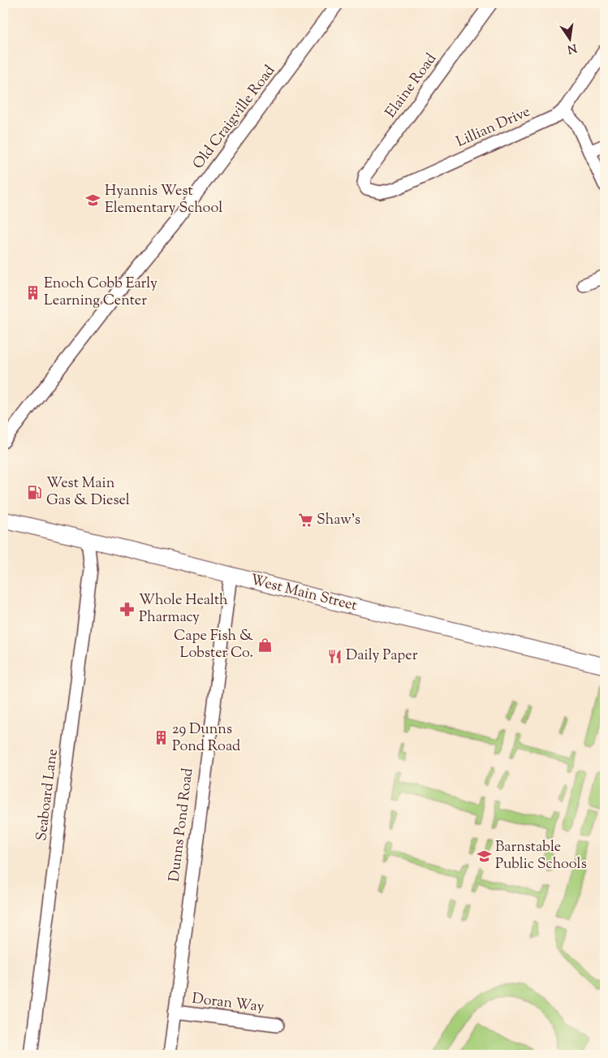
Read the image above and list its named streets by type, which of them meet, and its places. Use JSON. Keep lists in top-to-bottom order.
{
  "streets": {
    "main road": ["West Main Street"],
    "street": [
      "Elaine Road",
      "Old Craigville Road",
      "Lillian Drive",
      "Seaboard Lane",
      "Dunns Pond Road",
      "Doran Way"
    ]
  },
  "crossings": [
    ["Elaine Road", "Lillian Drive"],
    ["West Main Street", "Seaboard Lane"],
    ["West Main Street", "Dunns Pond Road"],
    ["Dunns Pond Road", "Doran Way"]
  ],
  "places": {
    "school or university": ["Hyannis West Elementary School", "Barnstable Public Schools"],
    "building": ["Enoch Cobb Early Learning Center", "29 Dunns Pond Road"],
    "fuel station": ["West Main Gas & Diesel"],
    "supermarket": ["Shaw's"],
    "pharmacy": ["Whole Health Pharmacy"],
    "shop": ["Cape Fish & Lobster Co."],
    "restaurant": ["Daily Paper"]
  },
  "north": "bottom"
}
